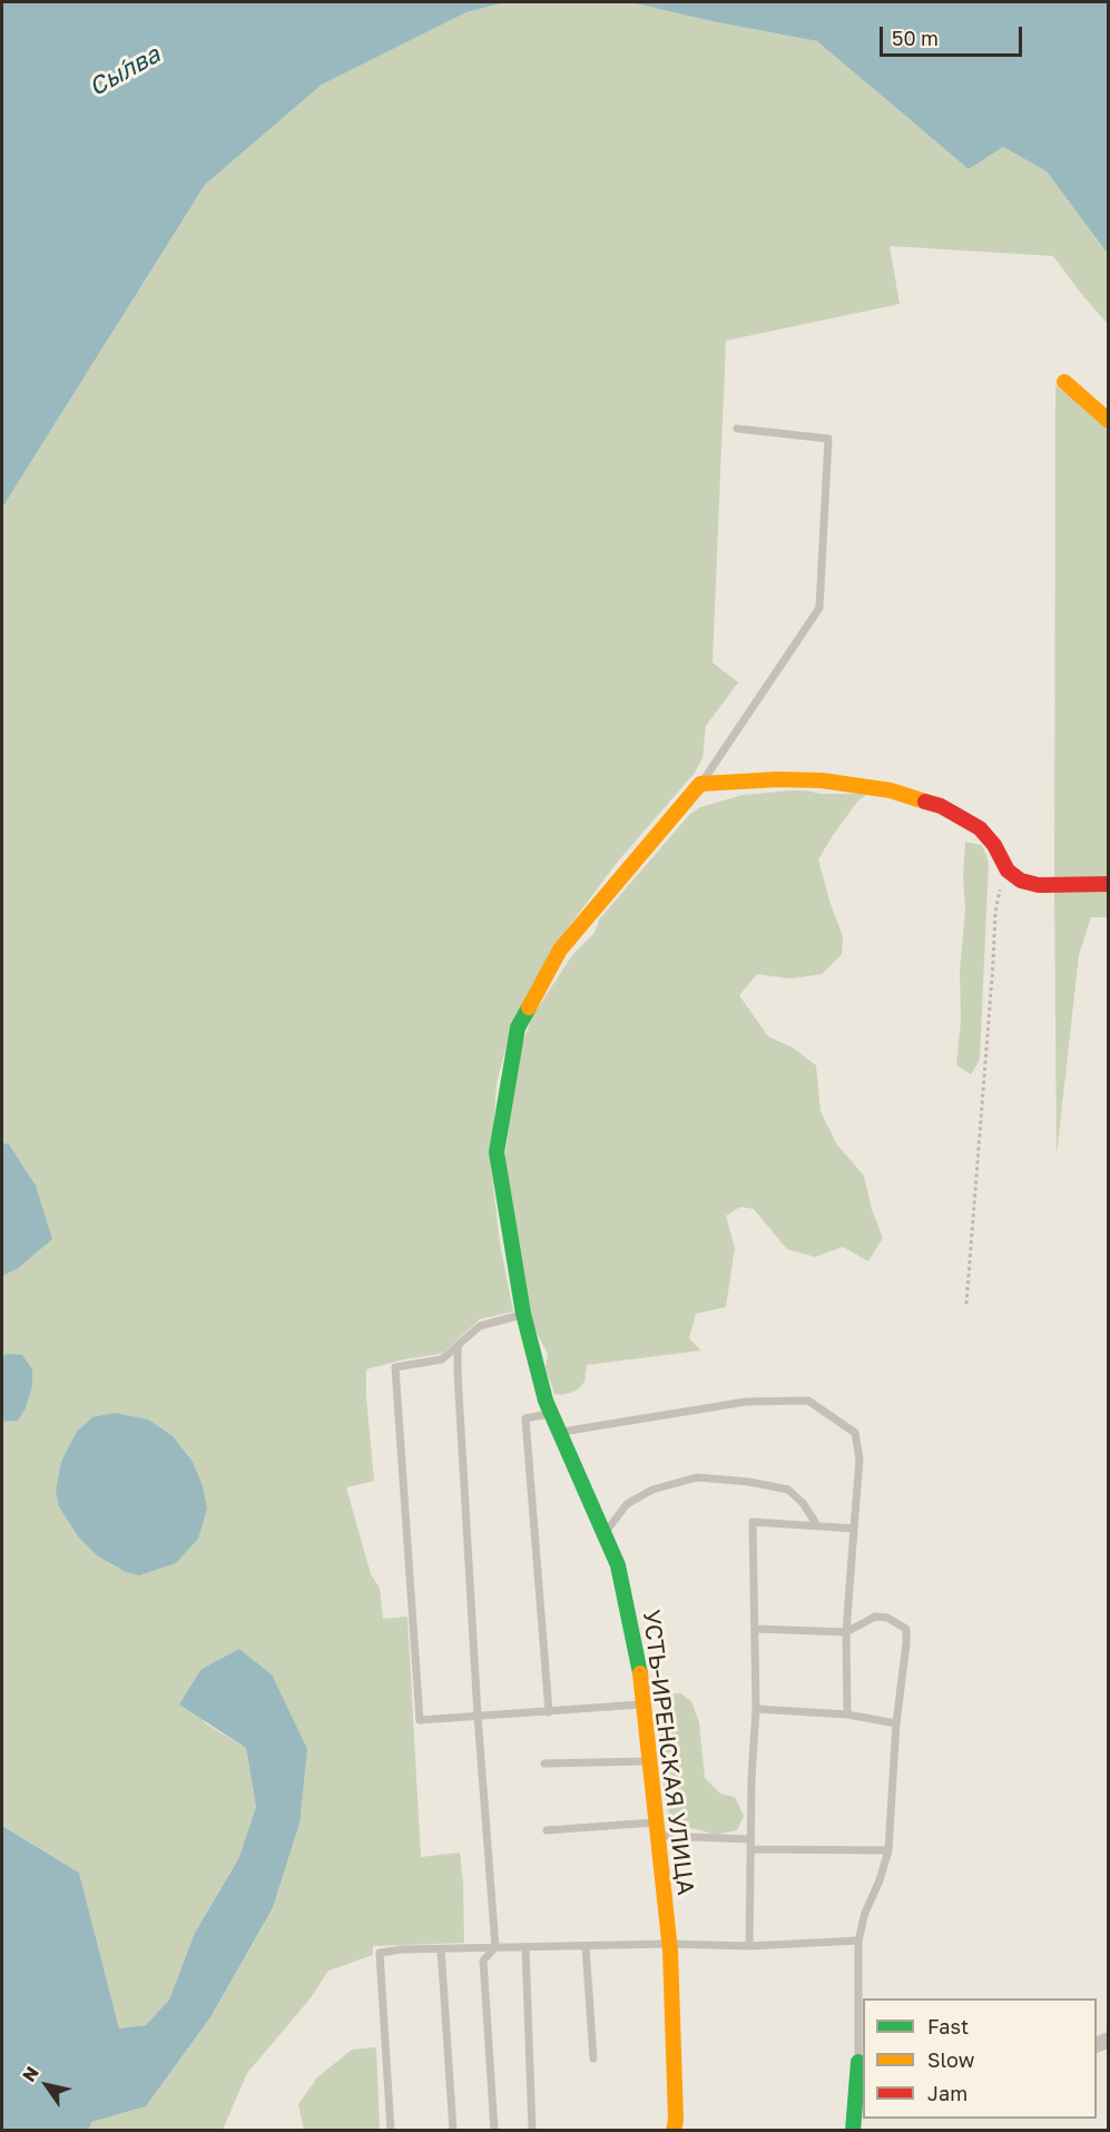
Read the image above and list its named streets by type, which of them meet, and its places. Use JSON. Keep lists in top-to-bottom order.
{
  "streets": {
    "street": ["УСТЬ-ИРЕНСКАЯ УЛИЦА"]
  },
  "water": ["Сы́лва"],
  "legend": ["Fast", "Slow", "Jam"],
  "scale_bar": "50 m",
  "north": "top left"
}
